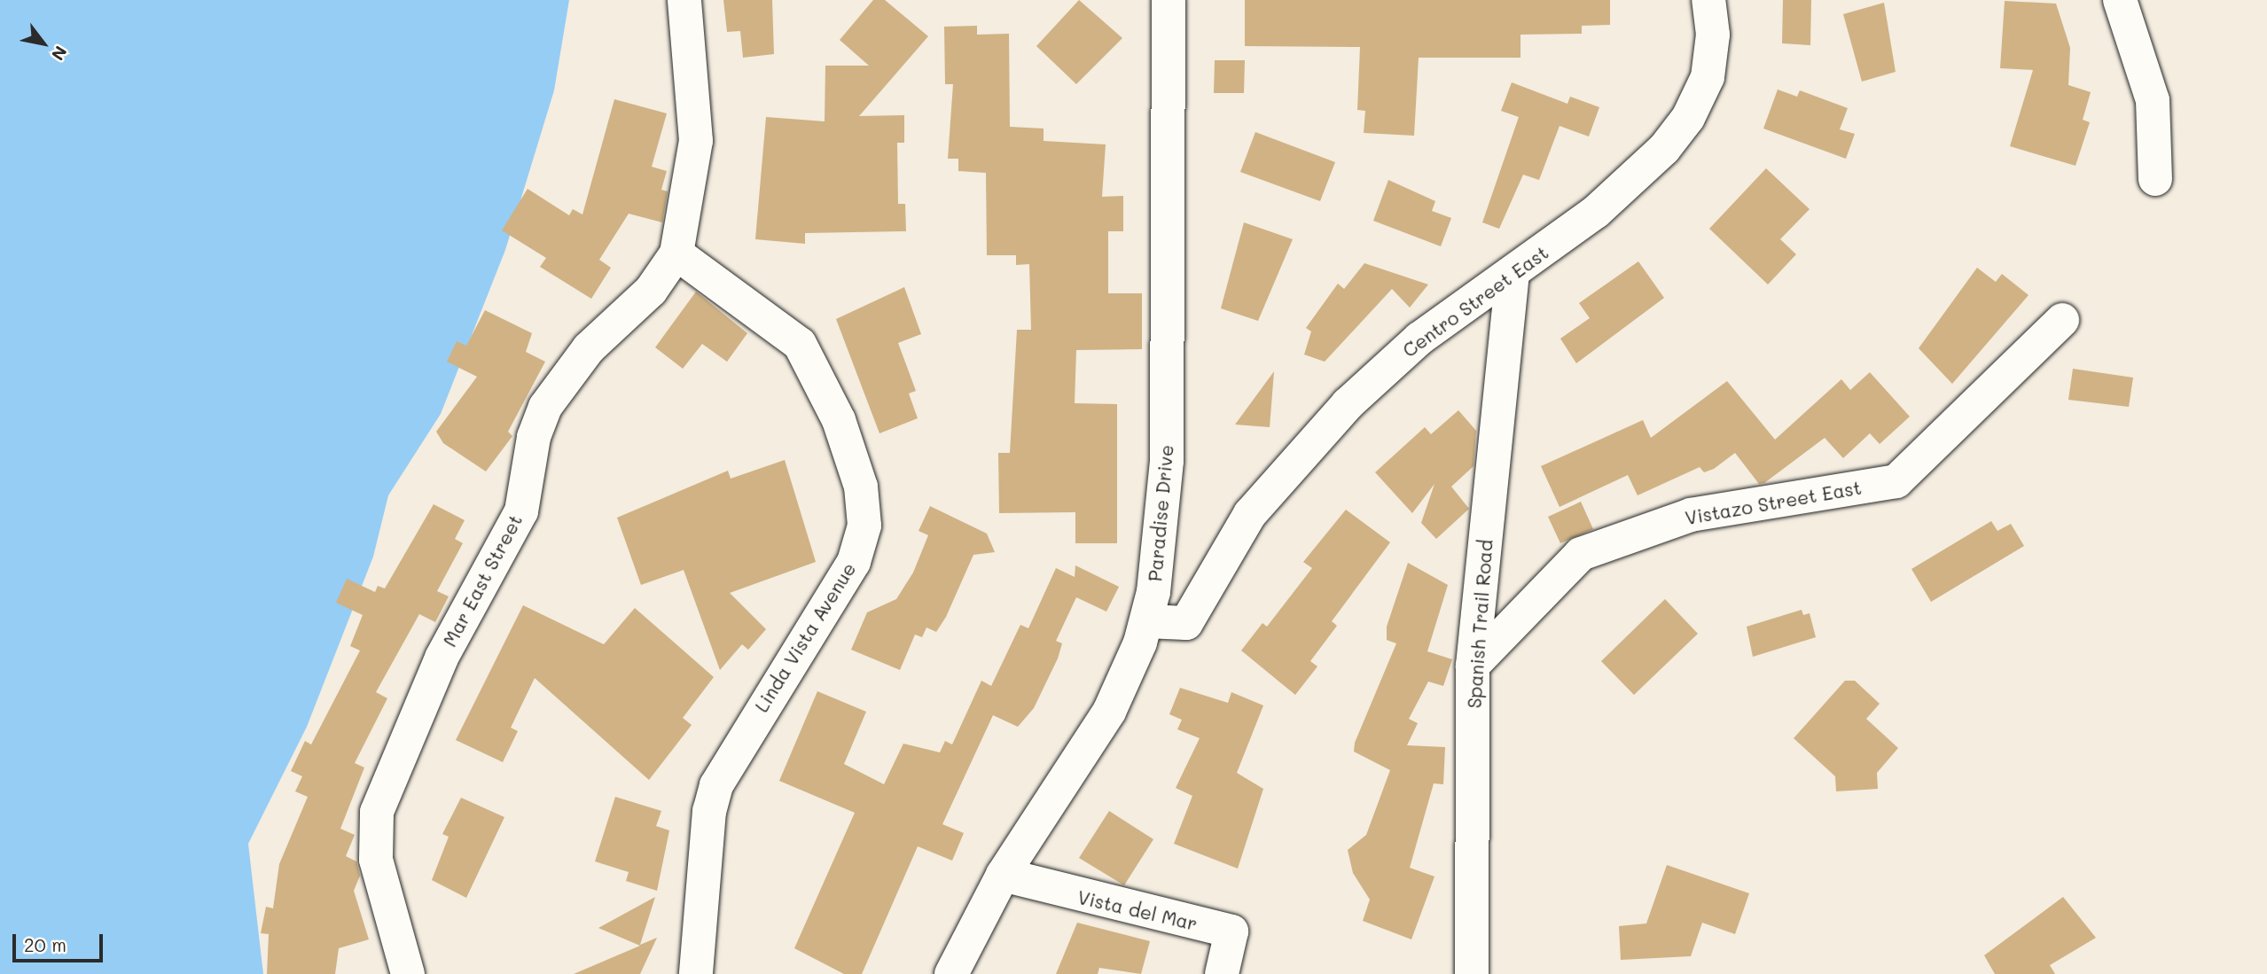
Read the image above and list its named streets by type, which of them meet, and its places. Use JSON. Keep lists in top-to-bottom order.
{
  "streets": {
    "street": [
      "Centro Street East",
      "Vistazo Street East",
      "Paradise Drive",
      "Mar East Street",
      "Spanish Trail Road",
      "Linda Vista Avenue",
      "Vista del Mar"
    ]
  },
  "crossings": [
    ["Centro Street East", "Paradise Drive"],
    ["Centro Street East", "Spanish Trail Road"],
    ["Vistazo Street East", "Spanish Trail Road"],
    ["Paradise Drive", "Vista del Mar"],
    ["Mar East Street", "Linda Vista Avenue"]
  ],
  "scale_bar": "20 m",
  "north": "bottom right"
}
